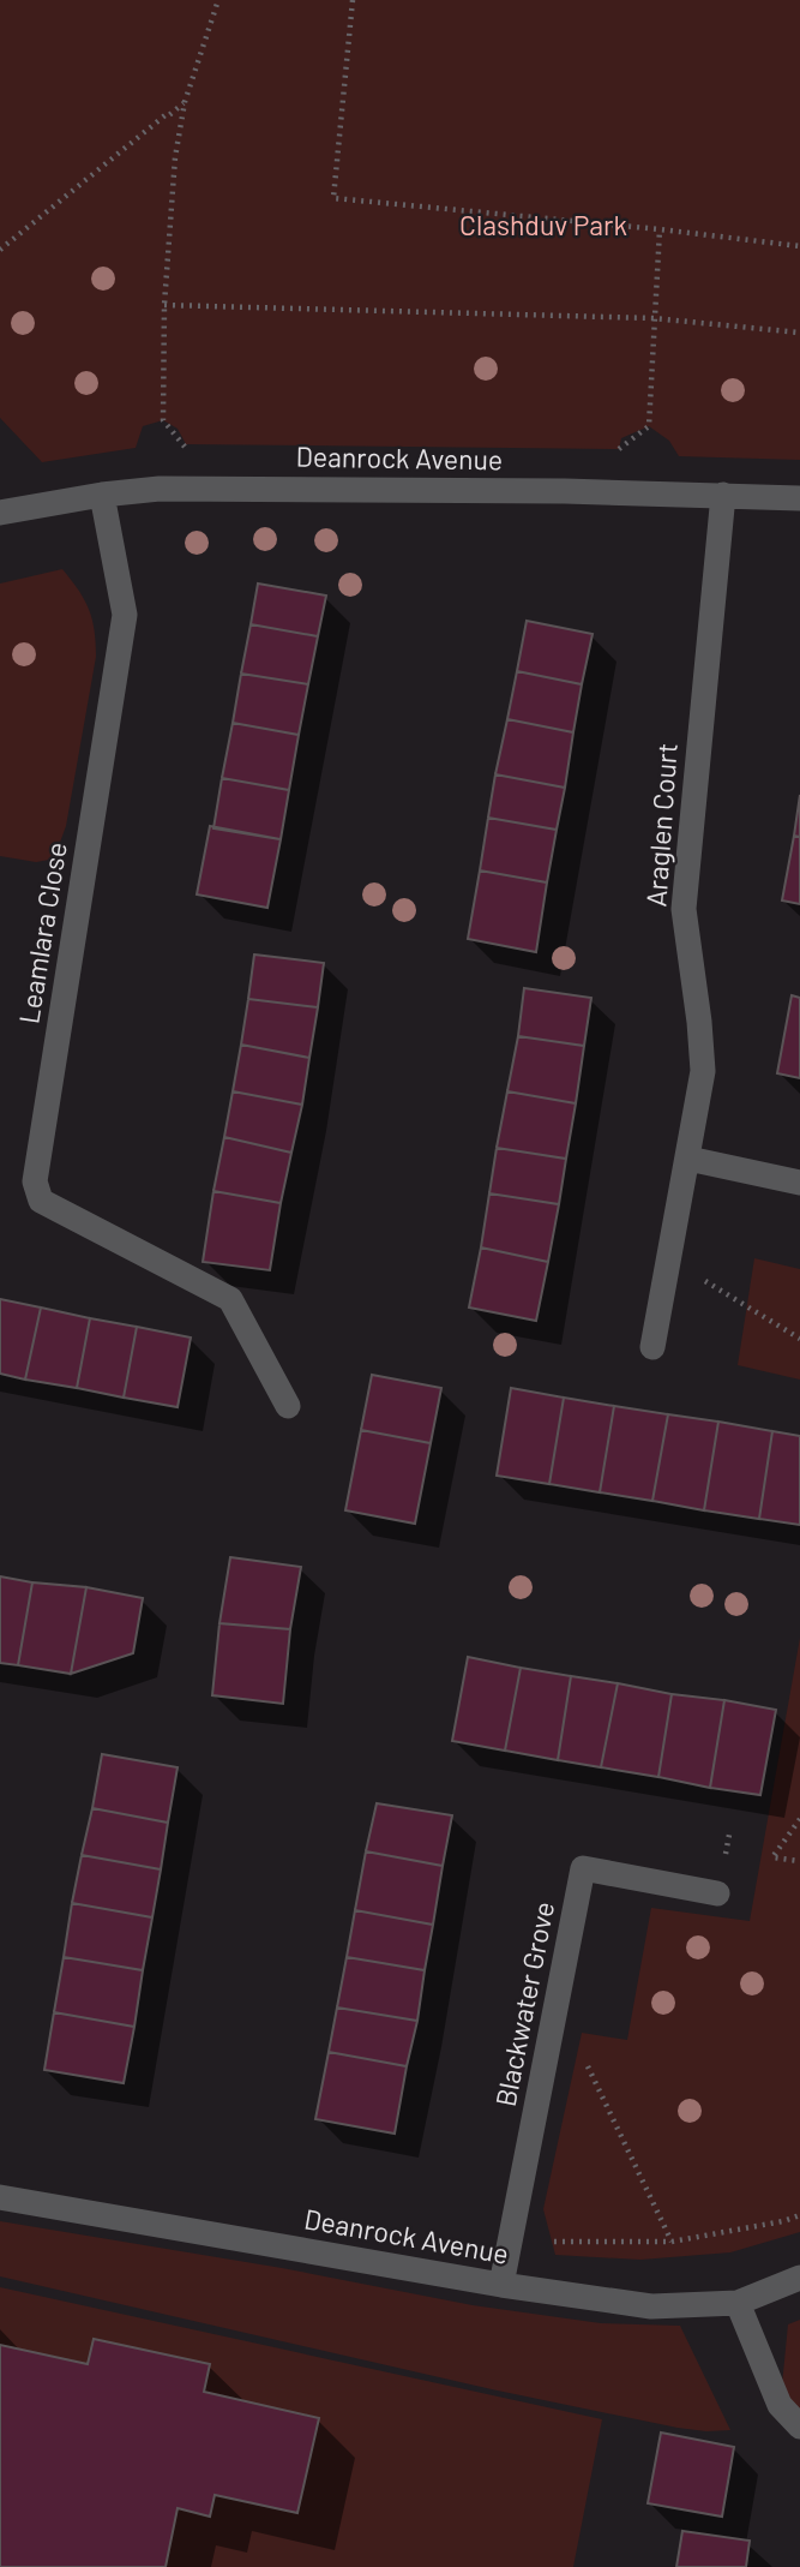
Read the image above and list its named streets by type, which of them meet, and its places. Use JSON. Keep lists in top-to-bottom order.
{
  "streets": {
    "street": [
      "Deanrock Avenue",
      "Araglen Court",
      "Leamlara Close",
      "Blackwater Grove"
    ]
  },
  "crossings": [
    ["Deanrock Avenue", "Araglen Court"],
    ["Deanrock Avenue", "Leamlara Close"],
    ["Deanrock Avenue", "Blackwater Grove"]
  ],
  "parks": ["Clashduv Park"]
}
